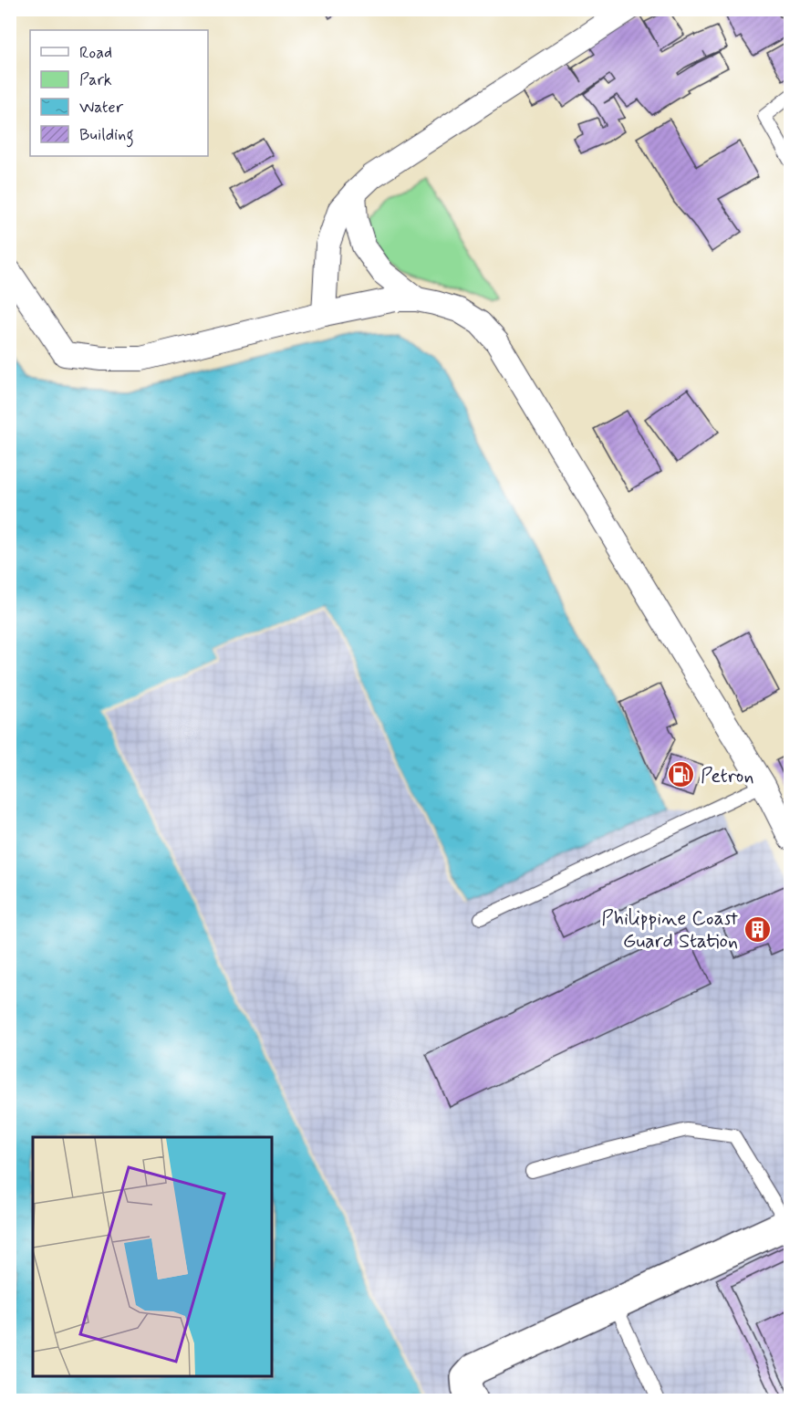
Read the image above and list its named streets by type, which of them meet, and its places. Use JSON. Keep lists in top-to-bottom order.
{
  "places": {
    "fuel station": ["Petron"],
    "building": ["Philippine Coast Guard Station"]
  },
  "legend": [
    "Road",
    "Park",
    "Water",
    "Building"
  ]
}
